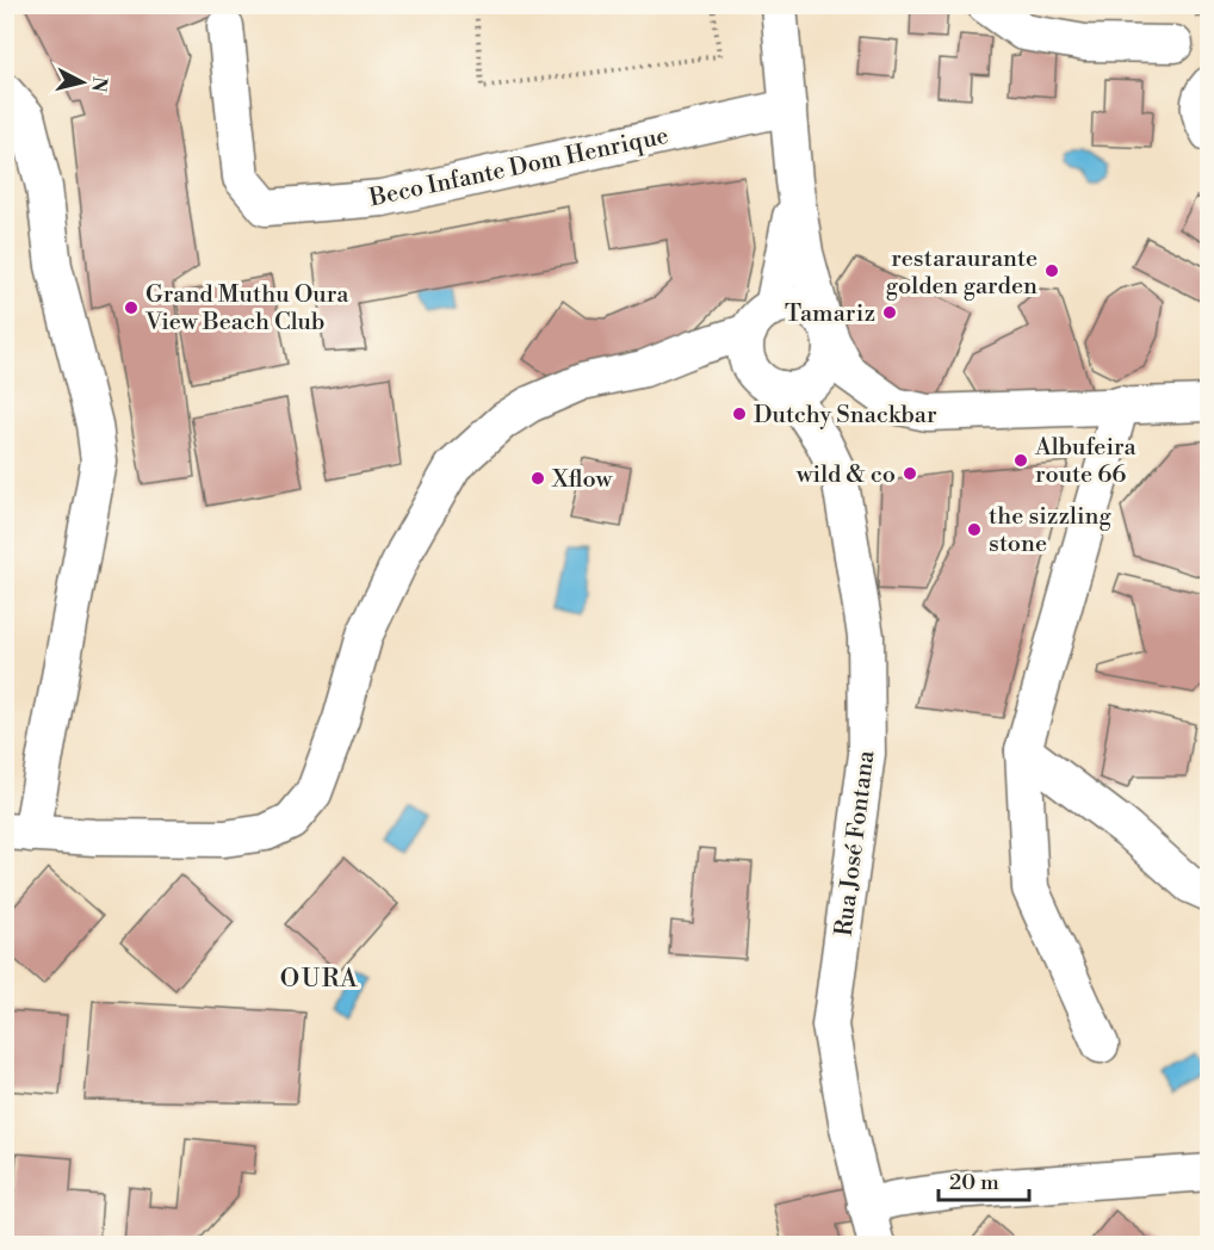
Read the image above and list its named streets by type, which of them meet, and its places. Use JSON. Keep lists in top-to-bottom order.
{
  "streets": {
    "street": ["Beco Infante Dom Henrique", "Rua José Fontana"]
  },
  "districts": ["OURA"],
  "places": [
    "restaraurante golden garden",
    "Grand Muthu Oura View Beach Club",
    "Tamariz",
    "Dutchy Snackbar",
    "Albufeira route 66",
    "wild & co",
    "Xflow",
    "the sizzling stone"
  ],
  "scale_bar": "20 m",
  "north": "right"
}
